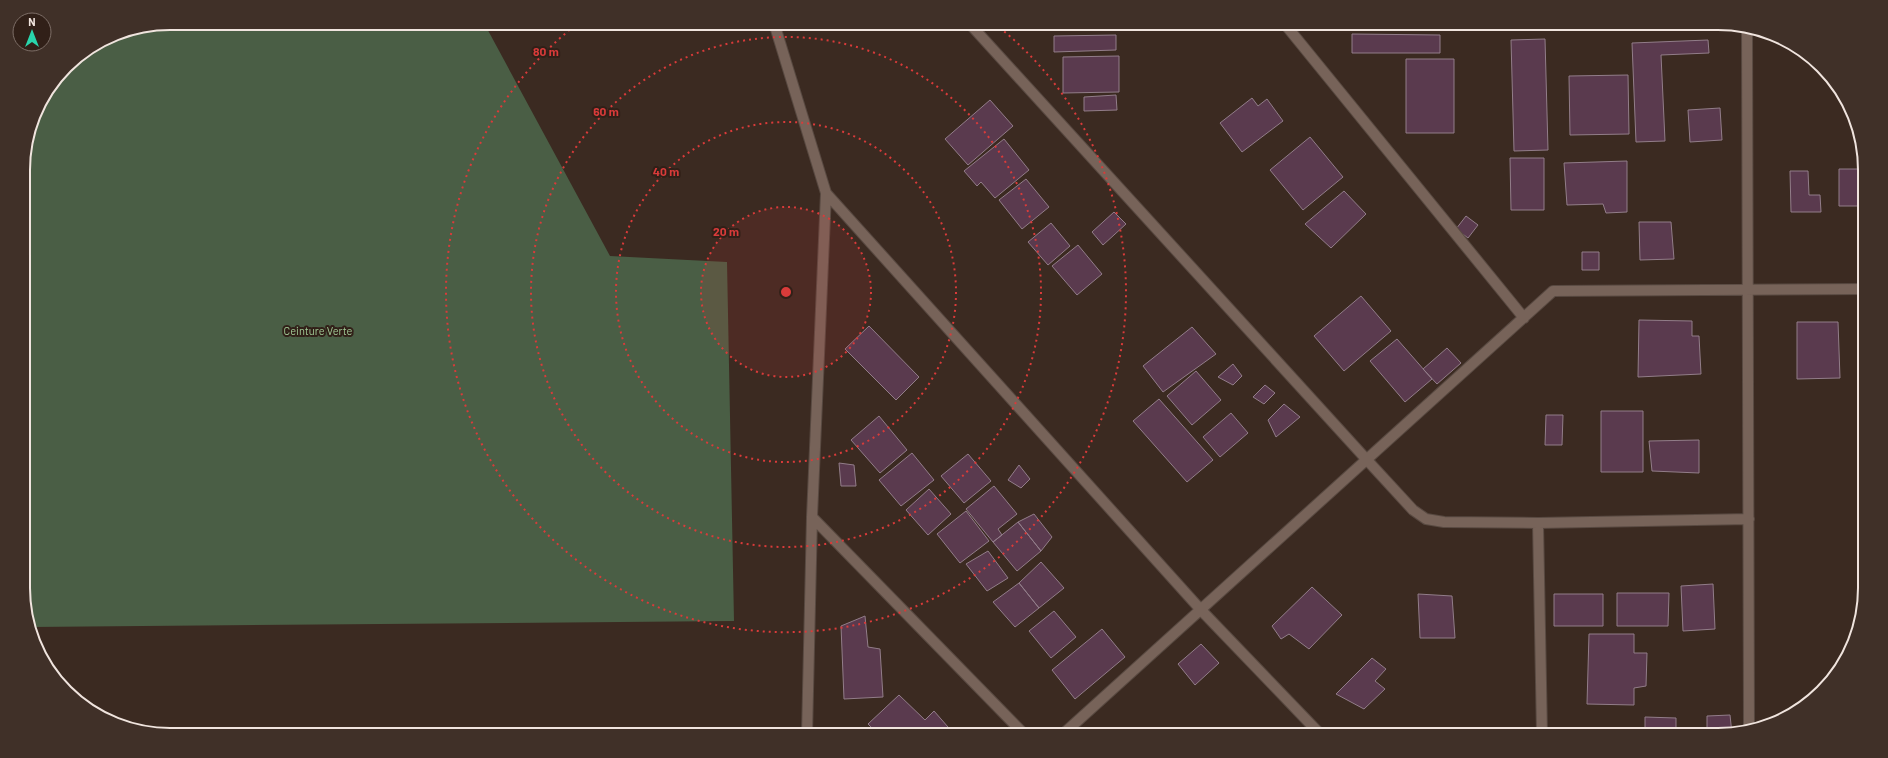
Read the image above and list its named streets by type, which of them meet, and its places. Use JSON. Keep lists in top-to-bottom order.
{
  "parks": ["Ceinture Verte"],
  "north": "top",
  "rings": [
    "80 m",
    "60 m",
    "40 m",
    "20 m"
  ]
}
